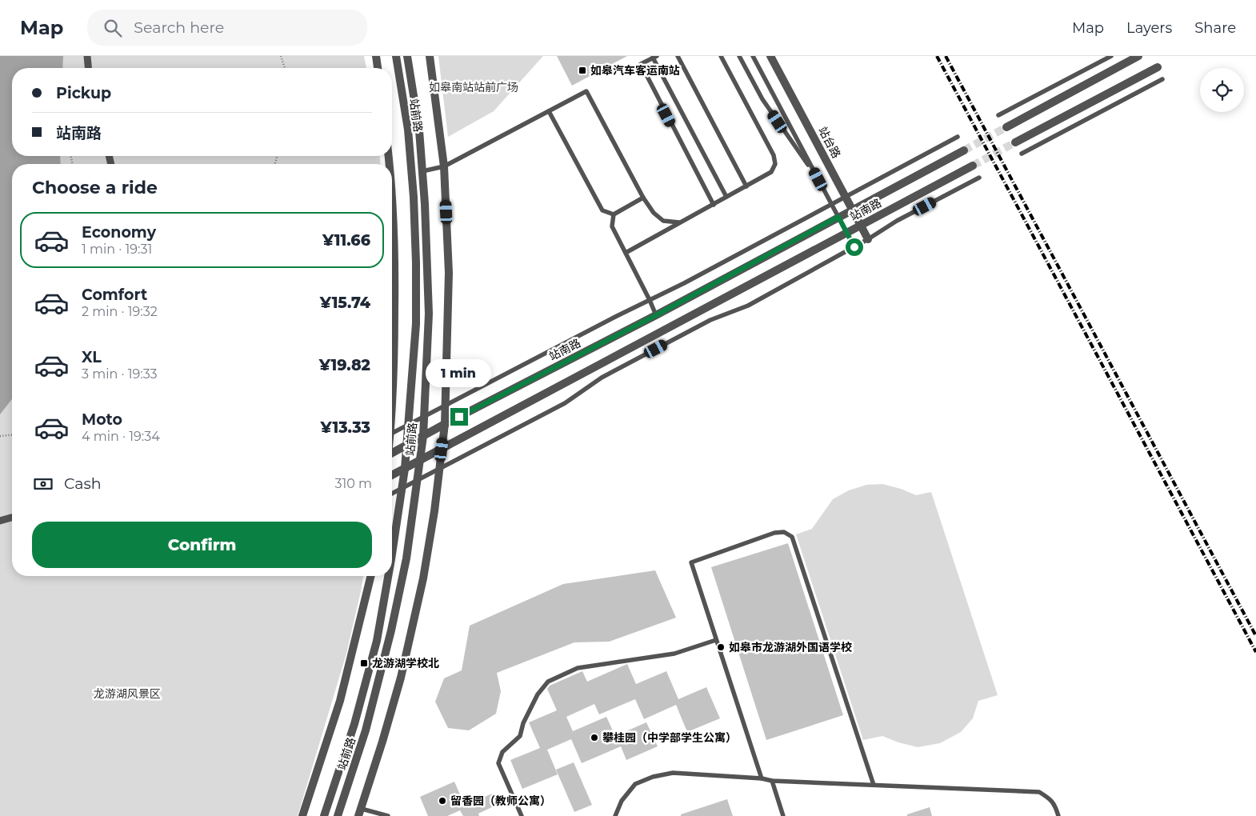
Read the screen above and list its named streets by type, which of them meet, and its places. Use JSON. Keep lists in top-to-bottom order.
{
  "streets": {
    "street": ["站前路", "站台路", "站南路"]
  },
  "crossings": [
    ["站前路", "站南路"],
    ["站台路", "站南路"]
  ],
  "parks": ["如皋南站站前广场", "龙游湖风景区"],
  "places": {
    "transit": ["如皋汽车客运南站", "龙游湖学校北"],
    "other": ["如皋市龙游湖外国语学校", "攀桂园（中学部学生公寓）", "留香园（教师公寓）"]
  },
  "page": {
    "header": "Map",
    "search": "Search here",
    "nav": ["Map", "Layers", "Share"],
    "banner": ["Pickup", "站南路"],
    "heading": "Choose a ride",
    "list": [
      {
        "name": "Economy",
        "note": "1 min · 19:31",
        "value": "¥11.66"
      },
      {
        "name": "Comfort",
        "note": "2 min · 19:32",
        "value": "¥15.74"
      },
      {
        "name": "XL",
        "note": "3 min · 19:33",
        "value": "¥19.82"
      },
      {
        "name": "Moto",
        "note": "4 min · 19:34",
        "value": "¥13.33"
      }
    ],
    "bubble": "1 min",
    "pay": ["Cash", "310 m"],
    "buttons": "Confirm"
  }
}
